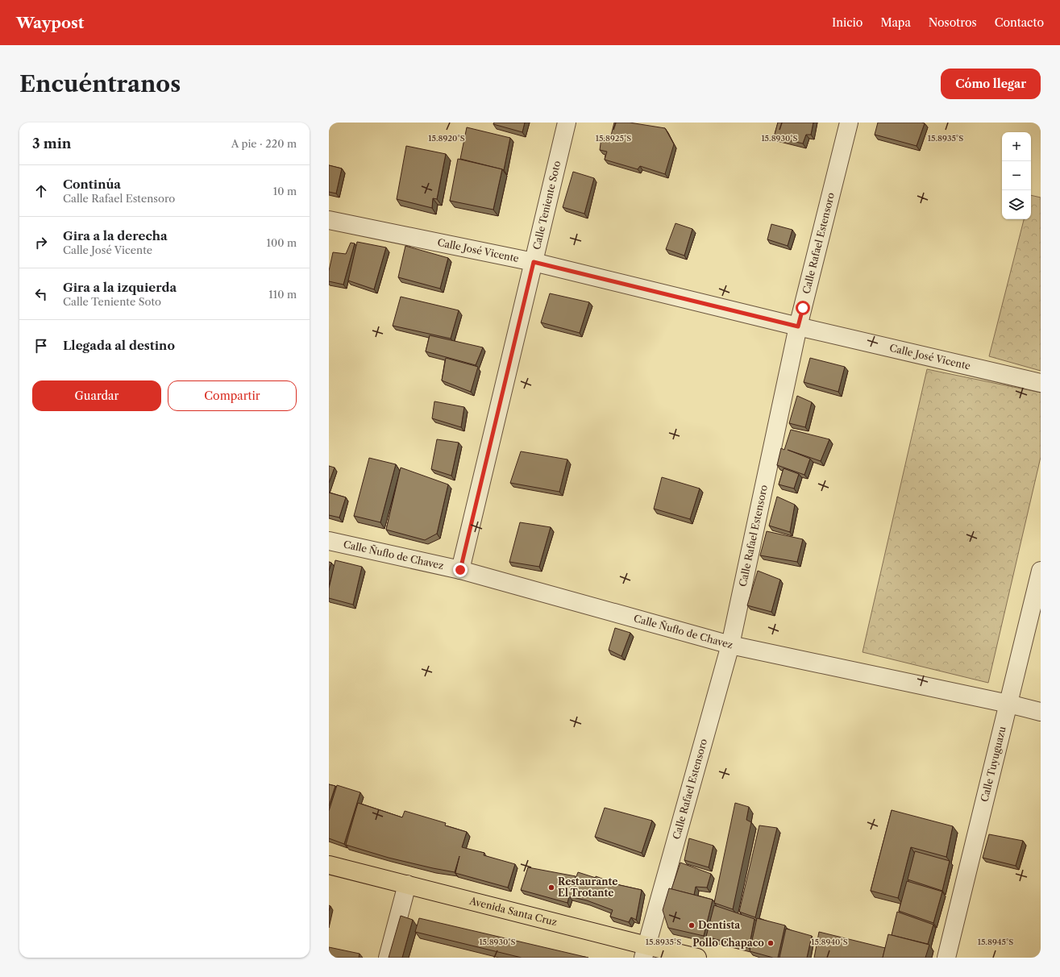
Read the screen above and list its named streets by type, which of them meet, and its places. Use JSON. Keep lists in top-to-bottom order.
{
  "streets": {
    "main road": ["Avenida Santa Cruz"],
    "street": [
      "Calle Teniente Soto",
      "Calle Rafael Estensoro",
      "Calle José Vicente",
      "Calle Ñuflo de Chavez",
      "Calle Tuyuguazu"
    ]
  },
  "crossings": [
    ["Calle Teniente Soto", "Calle José Vicente"],
    ["Calle Teniente Soto", "Calle Ñuflo de Chavez"],
    ["Calle Rafael Estensoro", "Calle José Vicente"],
    ["Calle Rafael Estensoro", "Calle Ñuflo de Chavez"],
    ["Calle Rafael Estensoro", "Avenida Santa Cruz"],
    ["Calle Ñuflo de Chavez", "Calle Tuyuguazu"]
  ],
  "places": ["Restaurante El Trotante", "Dentista", "Pollo Chapaco"],
  "page": {
    "header": "Waypost",
    "nav": [
      "Inicio",
      "Mapa",
      "Nosotros",
      "Contacto"
    ],
    "buttons": [
      "Cómo llegar",
      ["Guardar", "Compartir"]
    ],
    "title": "Encuéntranos",
    "heading": ["3 min", "A pie · 220 m"],
    "map_buttons": ["+", "−"],
    "list": [
      ["Continúa", "Calle Rafael Estensoro", "10 m"],
      ["Gira a la derecha", "Calle José Vicente", "100 m"],
      ["Gira a la izquierda", "Calle Teniente Soto", "110 m"],
      "Llegada al destino"
    ]
  },
  "coordinates": [
    "15.8920°S",
    "15.8925°S",
    "15.8930°S",
    "15.8935°S",
    "15.8940°S",
    "15.8945°S"
  ]
}
